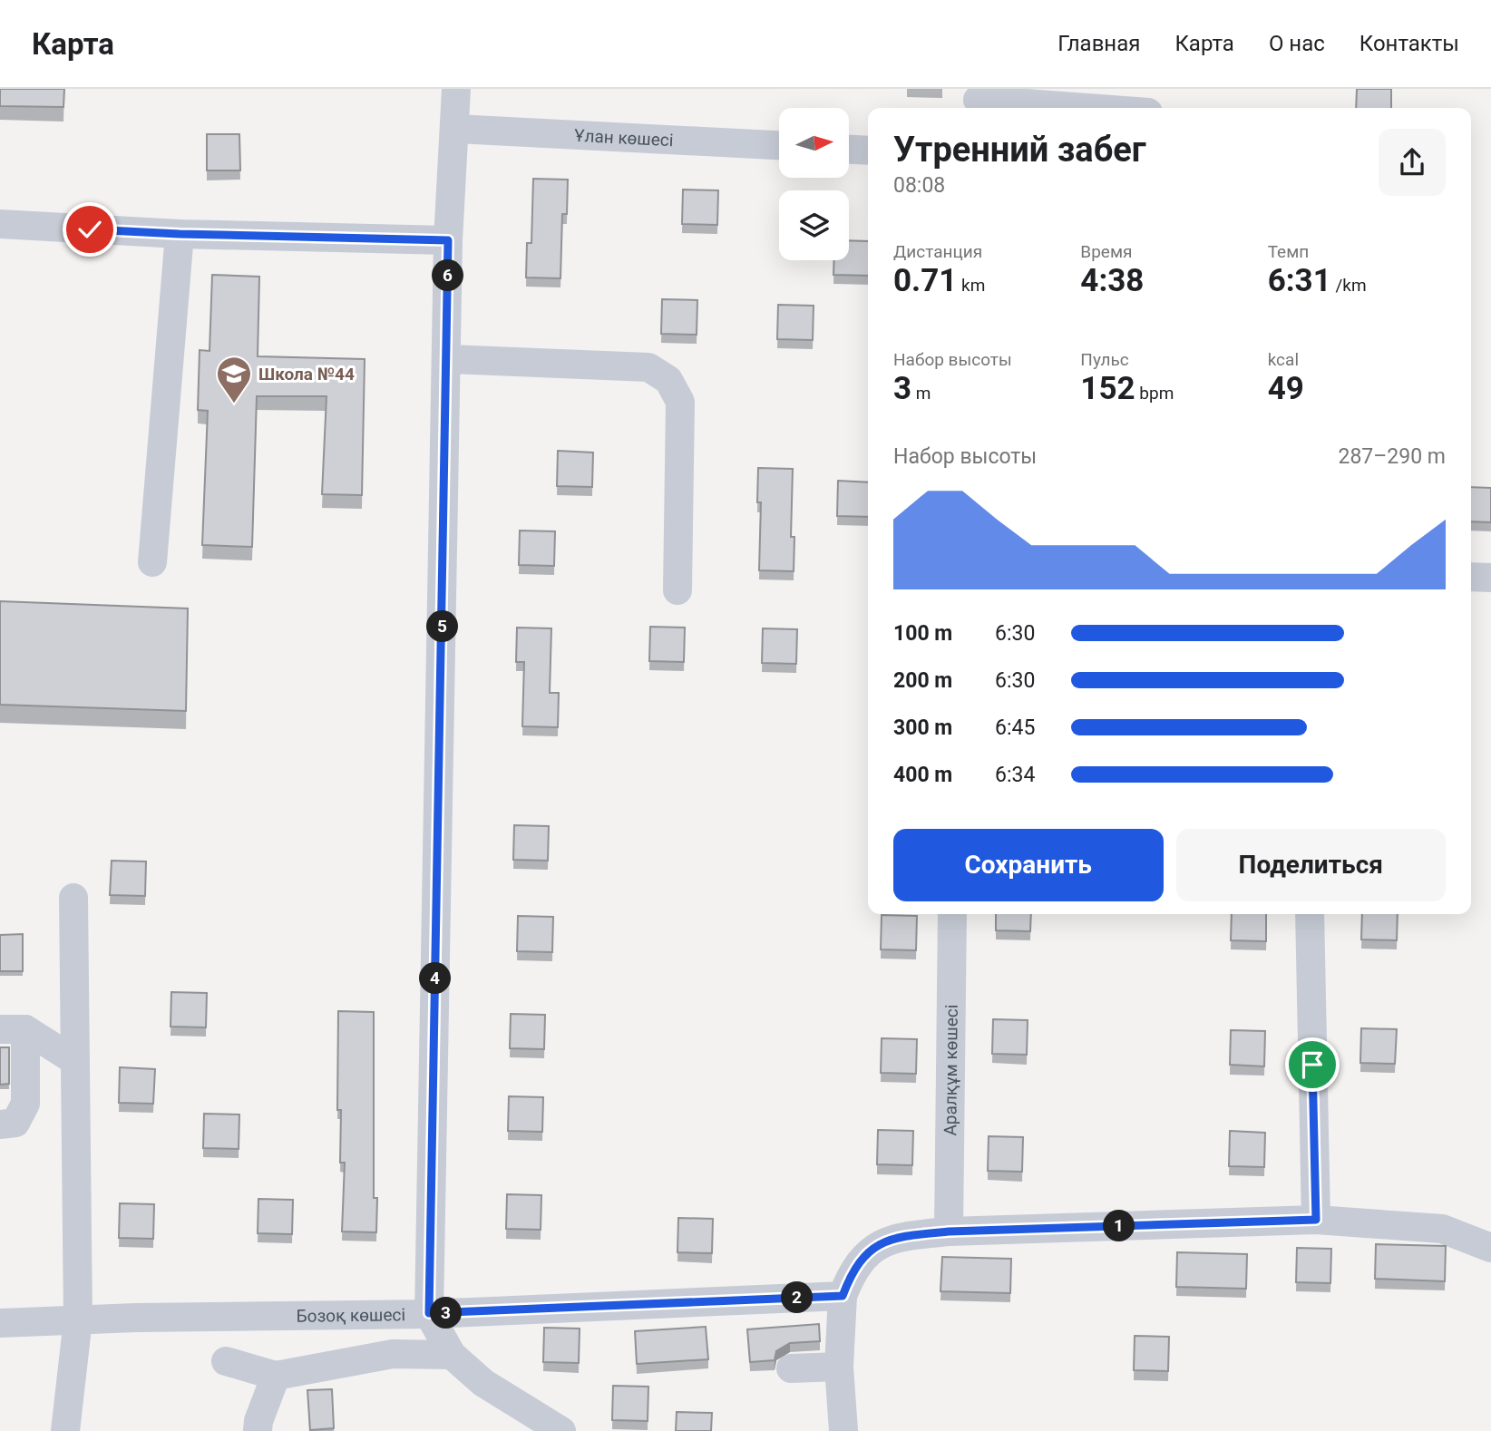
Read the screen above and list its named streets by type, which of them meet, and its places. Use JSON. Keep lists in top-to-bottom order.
{
  "streets": {
    "street": ["Ұлан көшесі", "Аралқұм көшесі", "Бозоқ көшесі"]
  },
  "places": {
    "school or university": ["Школа №44"]
  },
  "north": "right",
  "page": {
    "header": "Карта",
    "nav": [
      "Главная",
      "Карта",
      "О нас",
      "Контакты"
    ],
    "heading": ["Утренний забег", "08:08"],
    "stats": [
      ["Дистанция", "0.71 km"],
      ["Время", "4:38"],
      ["Темп", "6:31 /km"],
      ["Набор высоты", "3 m"],
      ["Пульс", "152 bpm"],
      ["kcal", "49"]
    ],
    "pins": [
      "6",
      "5",
      "4",
      "1",
      "2",
      "3"
    ],
    "chart": ["Набор высоты", "287–290 m"],
    "list": [
      {
        "name": "100 m",
        "note": "6:30"
      },
      {
        "name": "200 m",
        "note": "6:30"
      },
      {
        "name": "300 m",
        "note": "6:45"
      },
      {
        "name": "400 m",
        "note": "6:34"
      }
    ],
    "buttons": ["Сохранить", "Поделиться"]
  }
}
